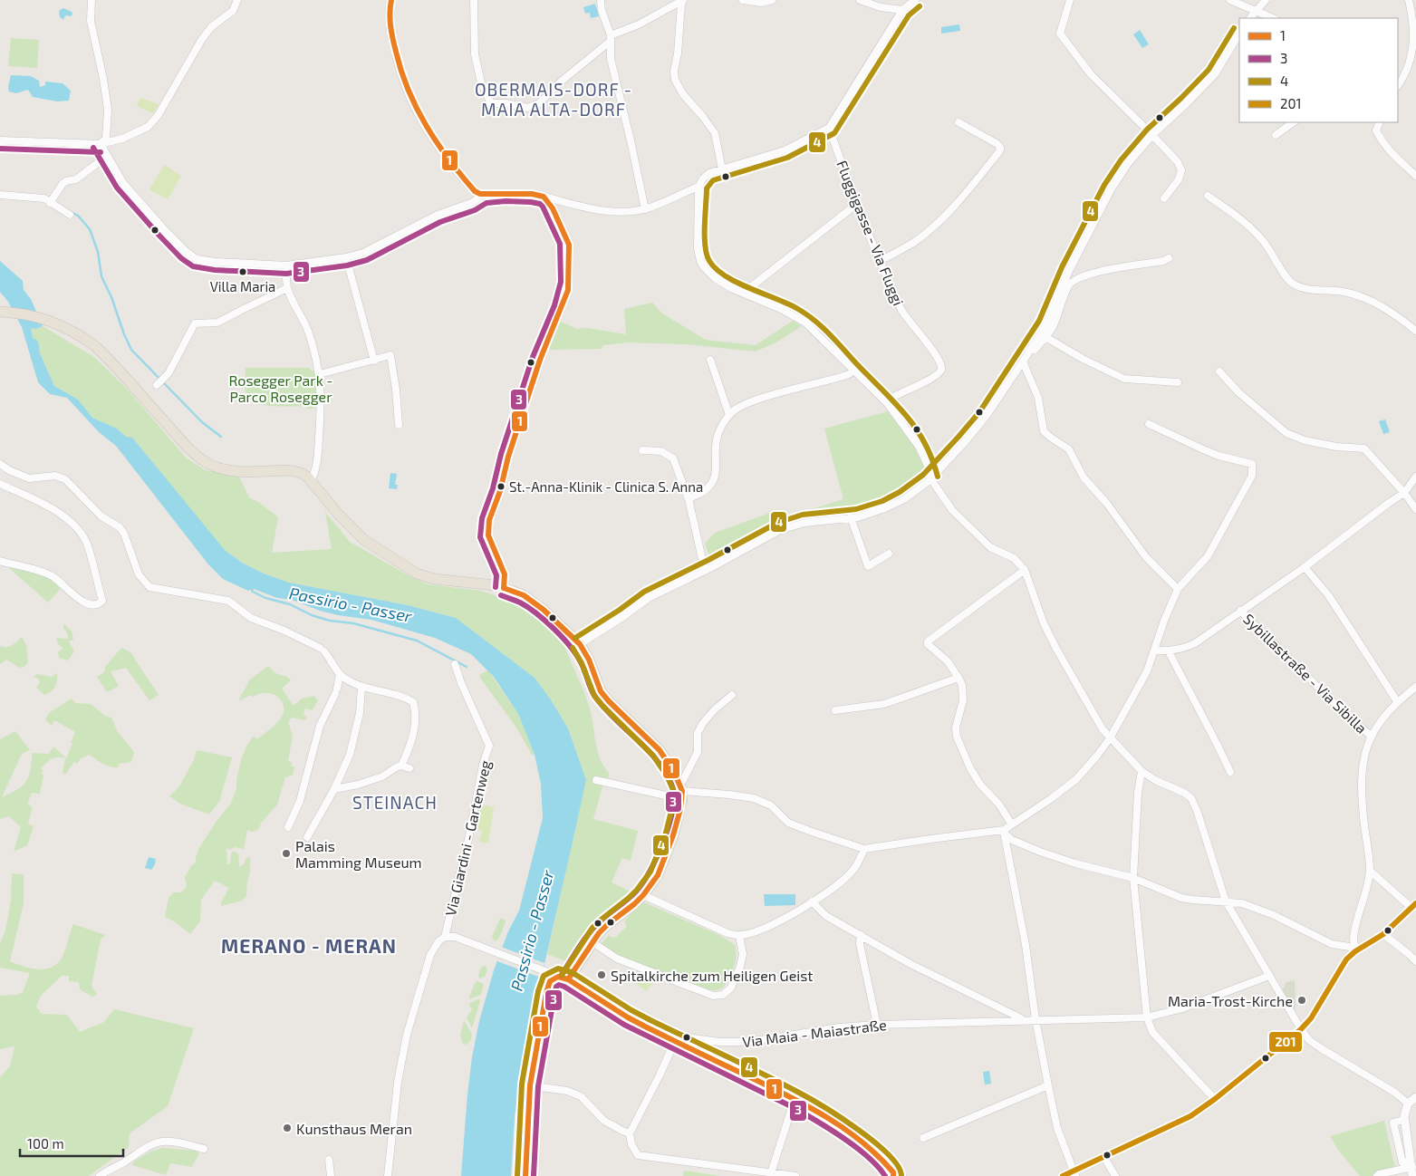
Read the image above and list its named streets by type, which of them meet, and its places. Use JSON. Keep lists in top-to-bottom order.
{
  "streets": {
    "street": [
      "Fluggigasse - Via Fluggi",
      "Sybillastraße - Via Sibilla",
      "Via Giardini - Gartenweg",
      "Via Maia - Maiastraße"
    ]
  },
  "districts": ["OBERMAIS-DORF - MAIA ALTA-DORF", "STEINACH", "MERANO - MERAN"],
  "water": ["Passirio - Passer"],
  "parks": ["Rosegger Park - Parco Rosegger"],
  "places": [
    "Villa Maria",
    "St.-Anna-Klinik - Clinica S. Anna",
    "Palais Mamming Museum",
    "Spitalkirche zum Heiligen Geist",
    "Maria-Trost-Kirche",
    "Kunsthaus Meran"
  ],
  "lines": [
    "transit line 1",
    "transit line 4",
    "transit line 3",
    "transit line 201"
  ],
  "legend": [
    "1",
    "3",
    "4",
    "201"
  ],
  "scale_bar": "100 m"
}
